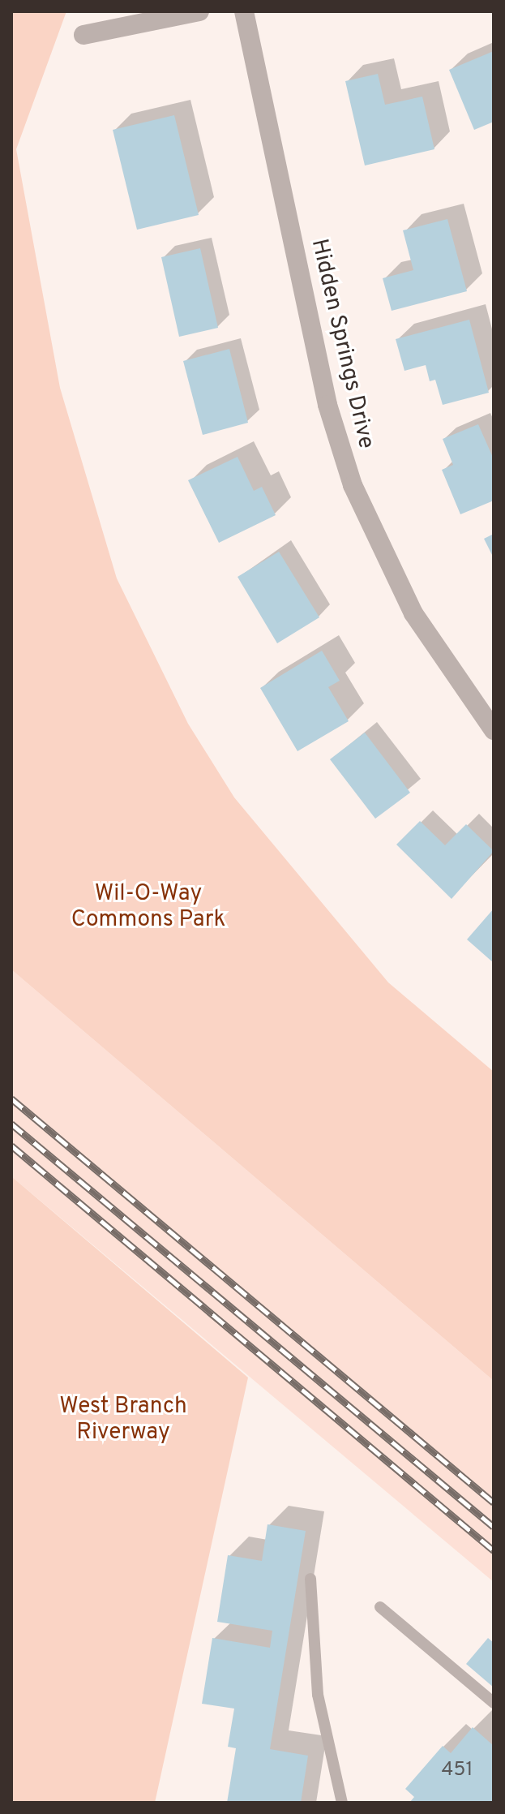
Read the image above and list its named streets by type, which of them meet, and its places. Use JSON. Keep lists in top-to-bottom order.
{
  "streets": {
    "street": ["Hidden Springs Drive"]
  },
  "parks": ["Wil-O-Way Commons Park", "West Branch Riverway"],
  "house_numbers": ["451"]
}
